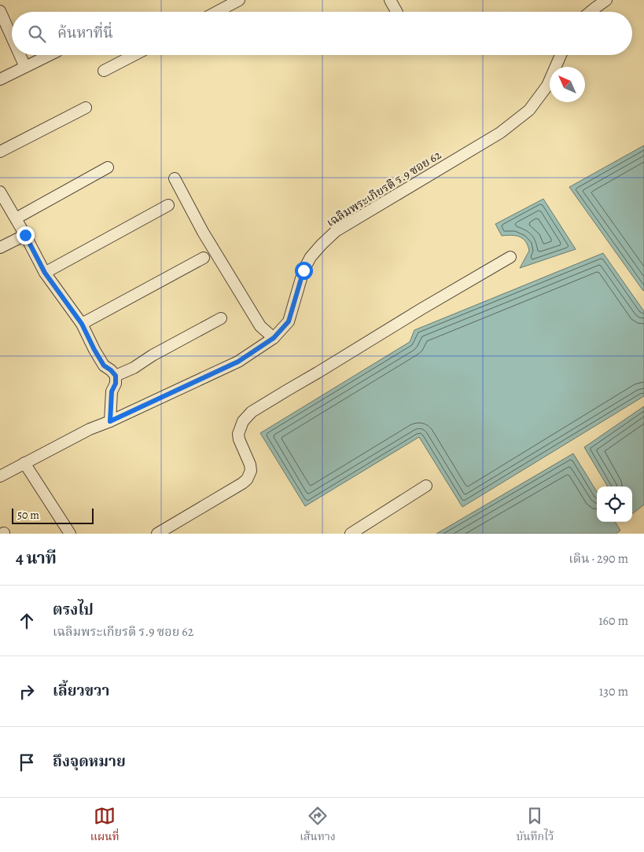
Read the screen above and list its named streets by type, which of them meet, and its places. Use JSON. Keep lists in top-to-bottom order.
{
  "streets": {
    "street": ["เฉลิมพระเกียรติ ร.9 ซอย 62"]
  },
  "scale_bar": "50 m",
  "north": "top left",
  "page": {
    "search": "ค้นหาที่นี่",
    "scale": "50 m",
    "heading": ["4 นาที", "เดิน · 290 m"],
    "list": [
      ["ตรงไป", "เฉลิมพระเกียรติ ร.9 ซอย 62", "160 m"],
      ["เลี้ยวขวา", "130 m"],
      "ถึงจุดหมาย"
    ],
    "nav": ["แผนที่", "เส้นทาง", "บันทึกไว้"]
  }
}
